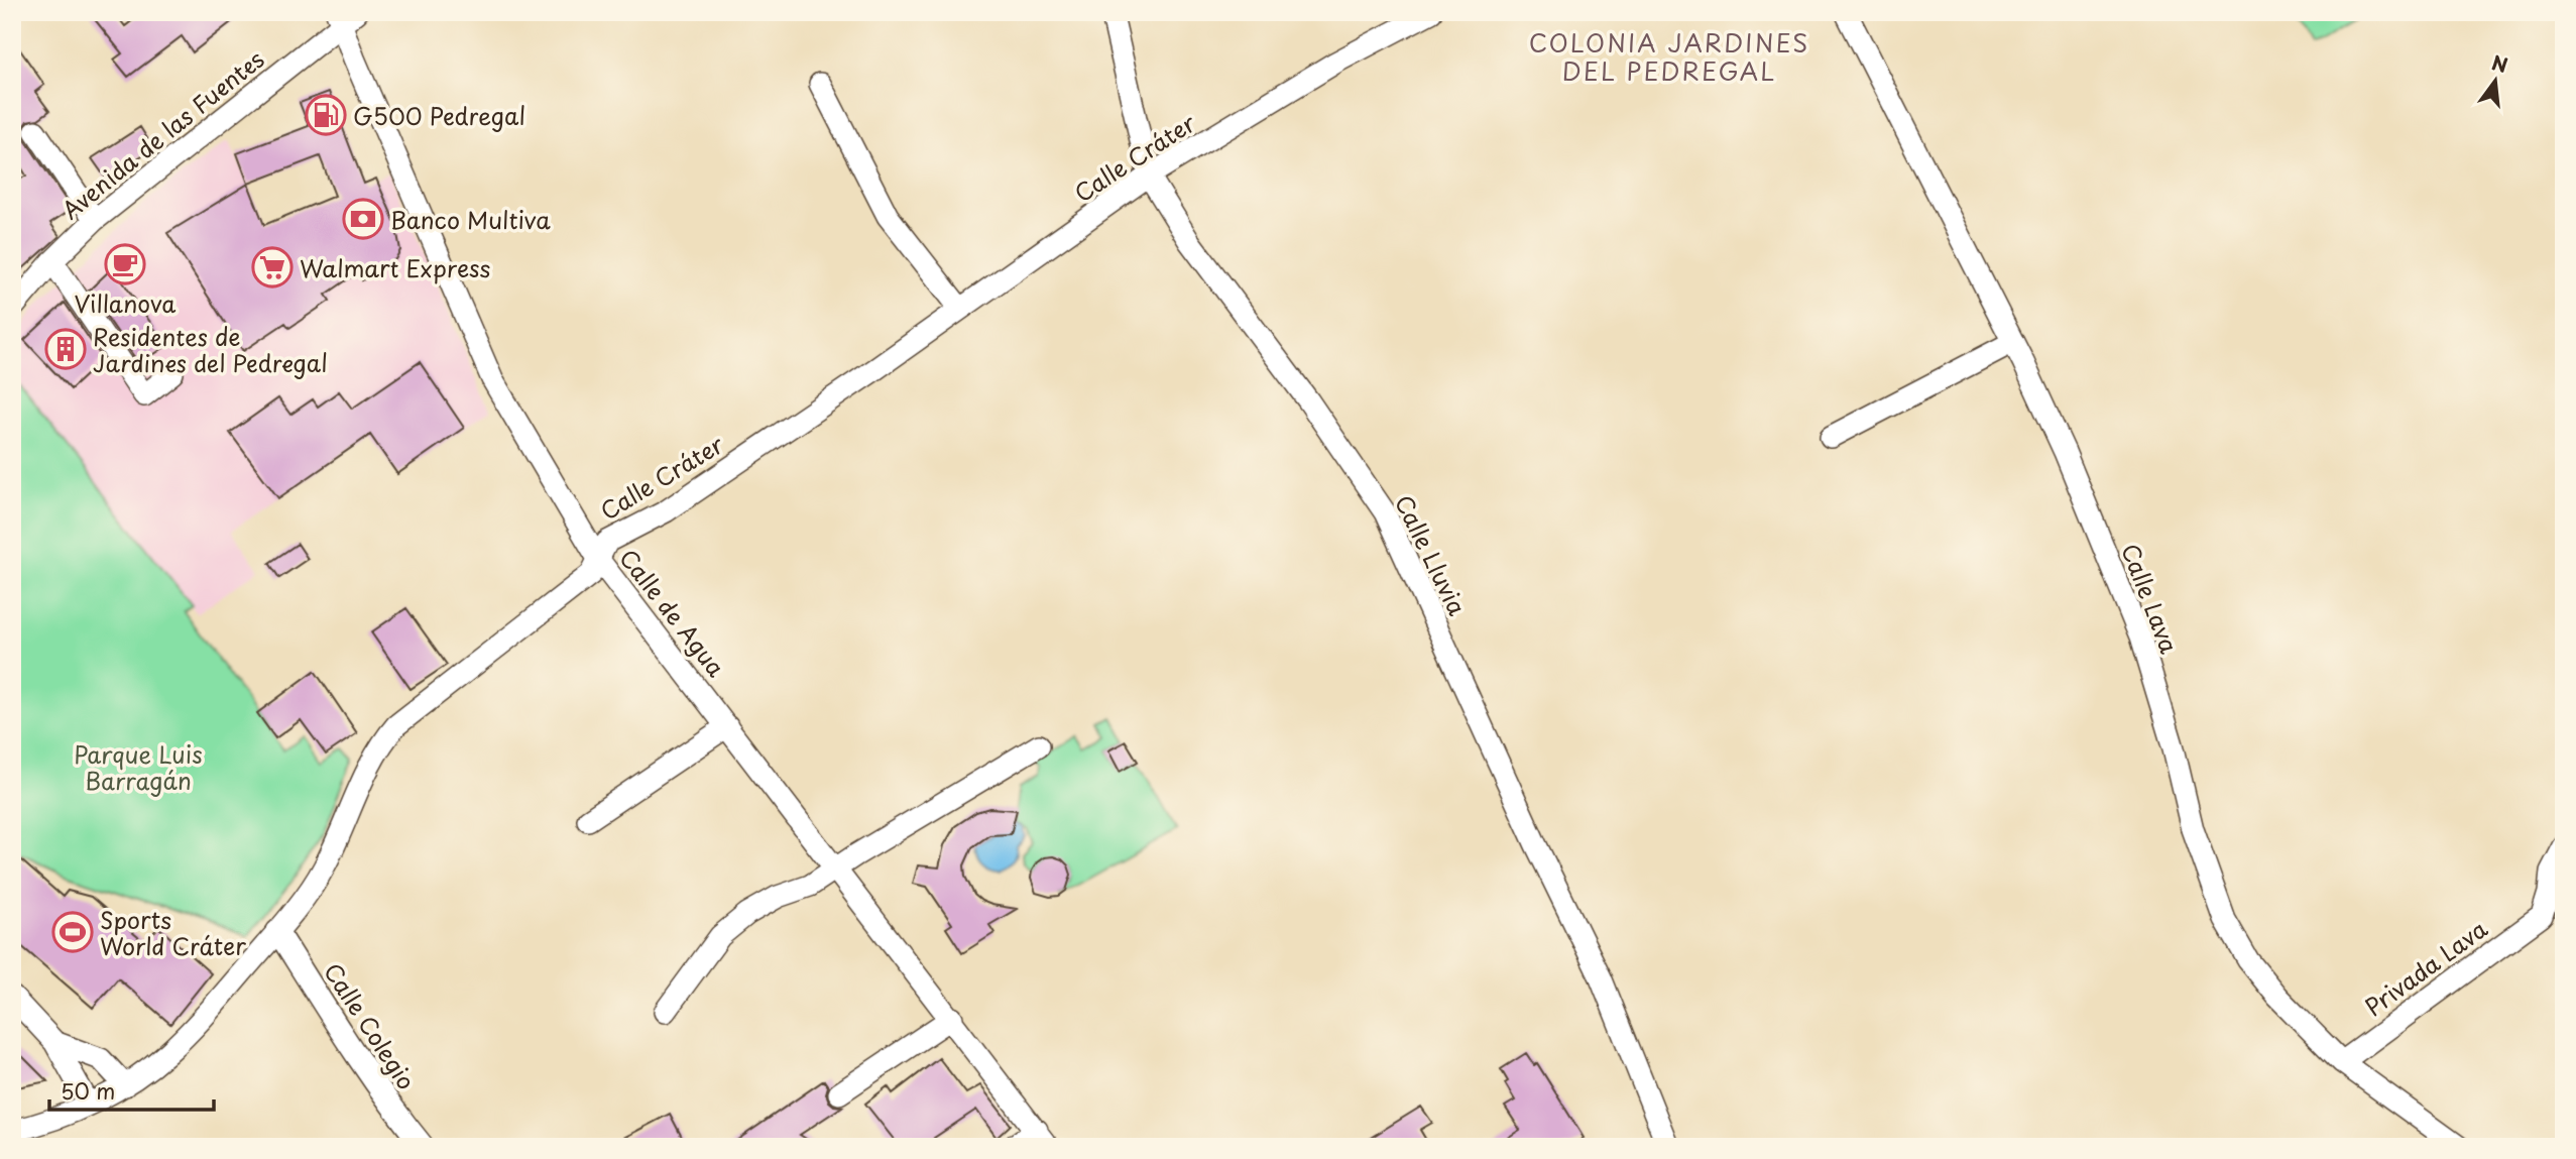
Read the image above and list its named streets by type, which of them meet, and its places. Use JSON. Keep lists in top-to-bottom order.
{
  "streets": {
    "street": [
      "Avenida de las Fuentes",
      "Calle Cráter",
      "Calle Lluvia",
      "Calle Lava",
      "Calle de Agua",
      "Privada Lava",
      "Calle Colegio"
    ]
  },
  "crossings": [
    ["Avenida de las Fuentes", "Calle de Agua"],
    ["Calle Cráter", "Calle Lluvia"],
    ["Calle Cráter", "Calle de Agua"],
    ["Calle Cráter", "Calle Colegio"],
    ["Calle Lava", "Privada Lava"]
  ],
  "districts": ["COLONIA JARDINES DEL PEDREGAL"],
  "parks": ["Parque Luis Barragán"],
  "places": {
    "fuel station": ["G500 Pedregal"],
    "bank": ["Banco Multiva"],
    "cafe": ["Villanova"],
    "supermarket": ["Walmart Express"],
    "building": ["Residentes de Jardines del Pedregal"],
    "sports": ["Sports World Cráter"]
  },
  "scale_bar": "50 m",
  "north": "top"
}
